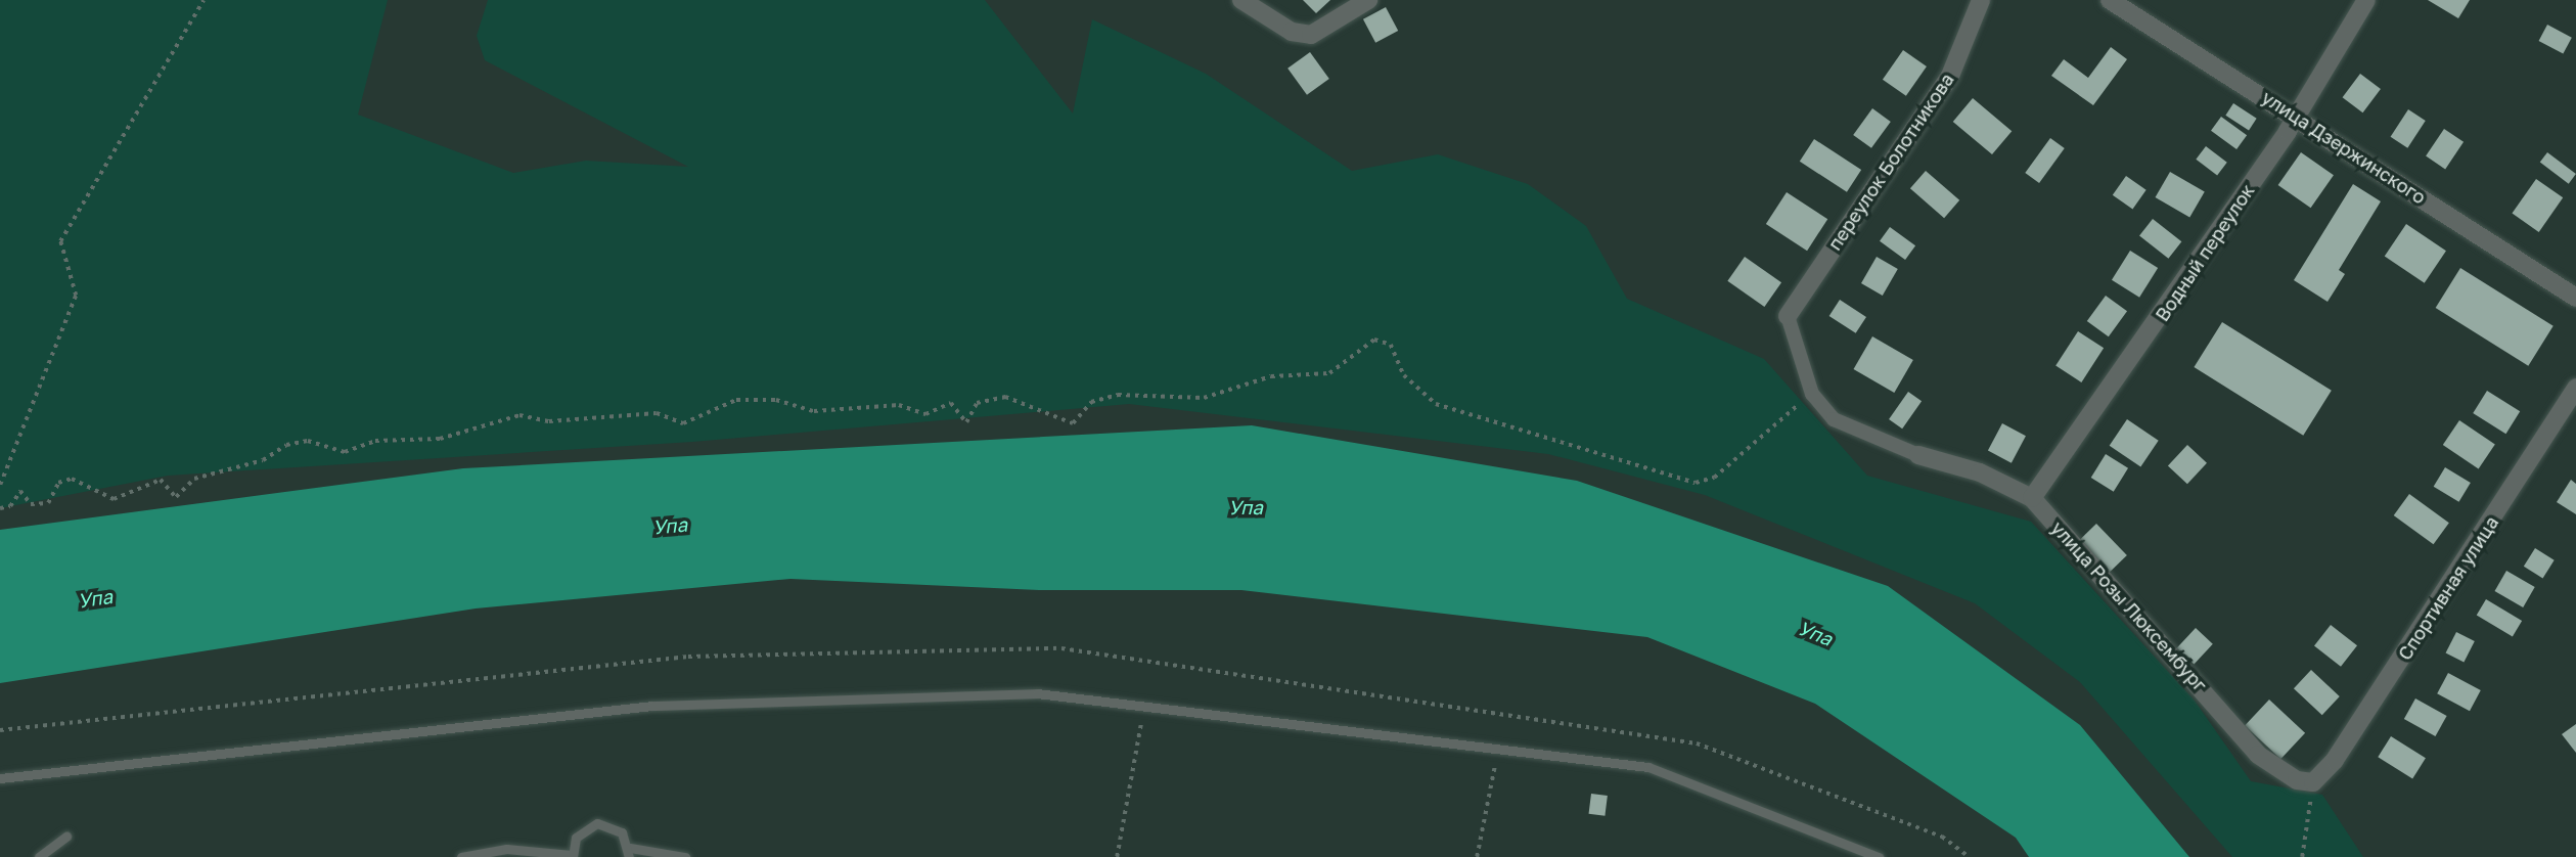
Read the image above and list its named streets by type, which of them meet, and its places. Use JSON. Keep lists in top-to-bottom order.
{
  "streets": {
    "street": [
      "улица Дзержинского",
      "переулок Болотникова",
      "Водный переулок",
      "Спортивная улица",
      "улица Розы Люксембург"
    ]
  },
  "crossings": [
    ["улица Дзержинского", "Водный переулок"],
    ["переулок Болотникова", "улица Розы Люксембург"],
    ["Водный переулок", "улица Розы Люксембург"],
    ["Спортивная улица", "улица Розы Люксембург"]
  ],
  "water": ["Упа"]
}
